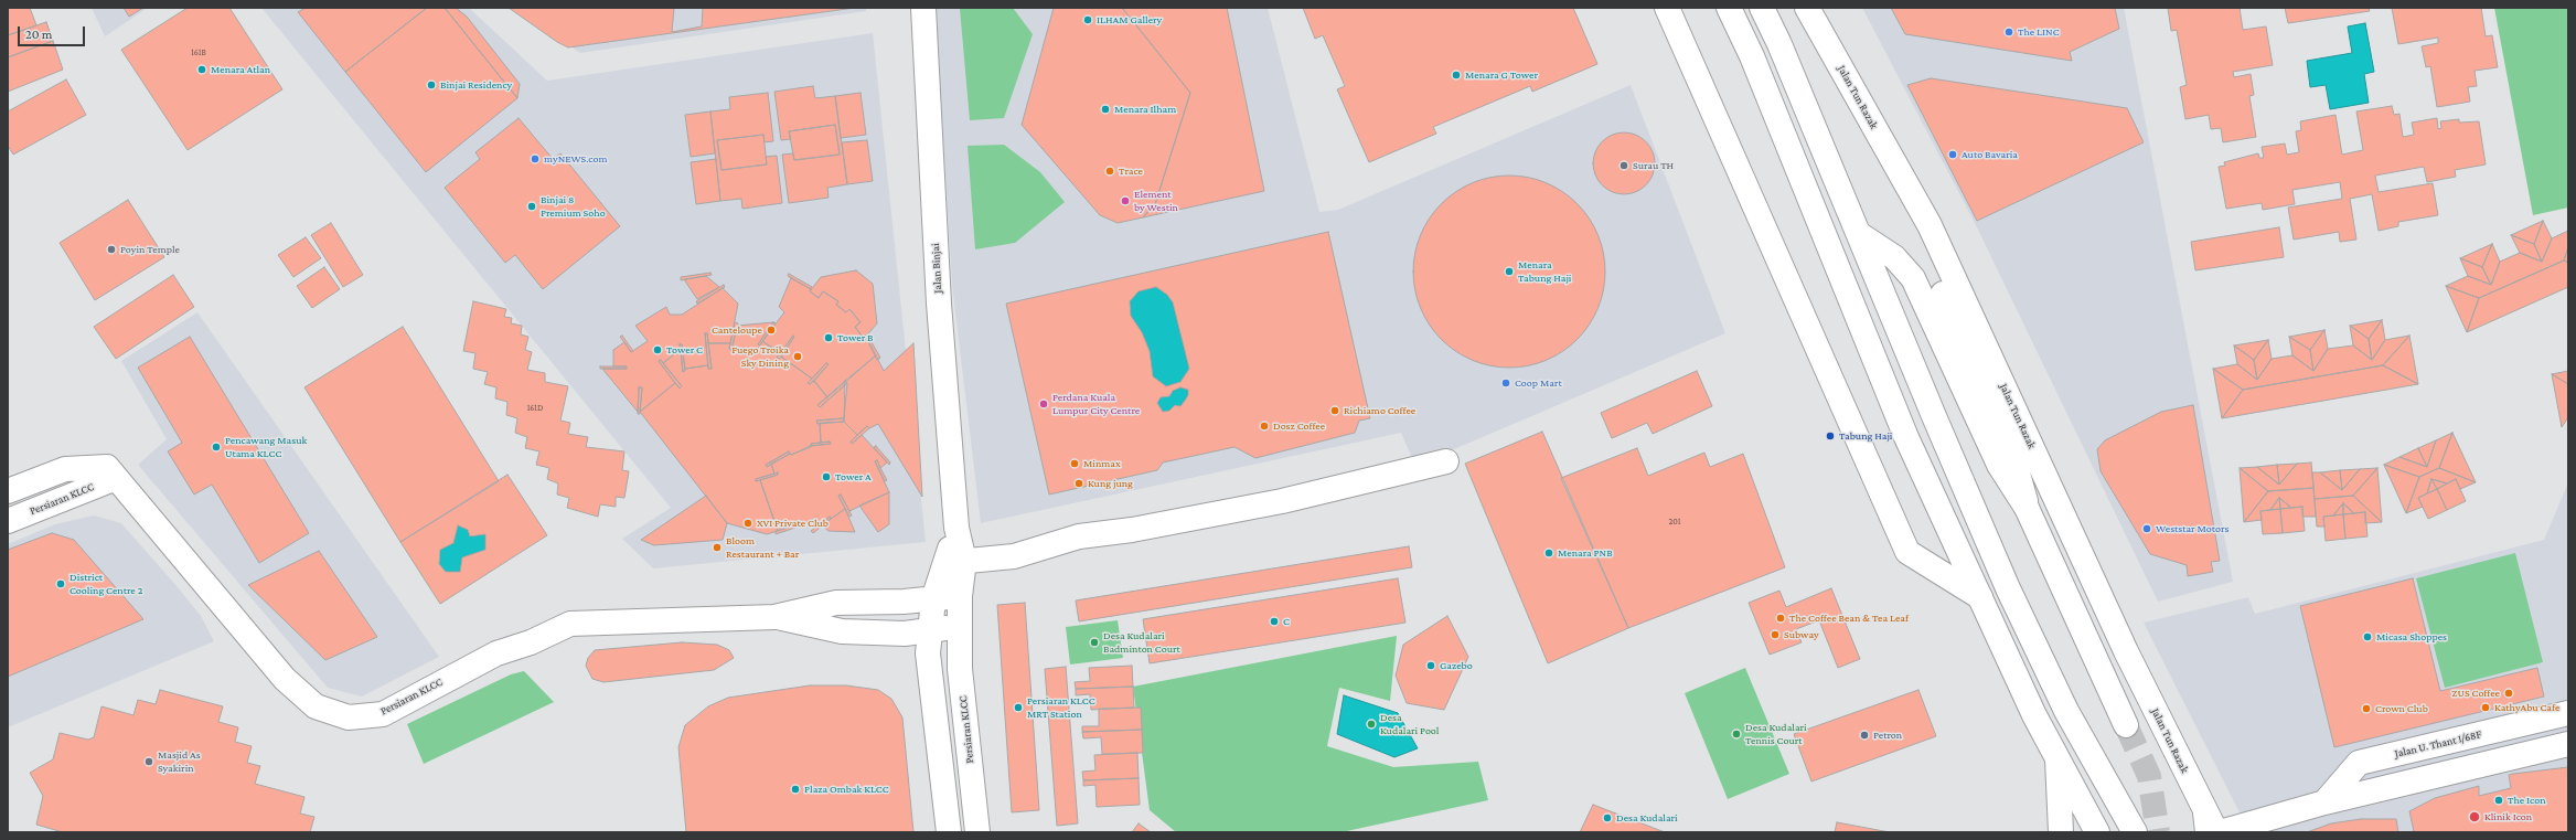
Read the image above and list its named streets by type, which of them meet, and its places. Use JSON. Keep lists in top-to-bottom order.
{
  "streets": {
    "main road": [
      "Jalan Tun Razak",
      "Jalan Binjai",
      "Persiaran KLCC",
      "Jalan U. Thant 1/68F"
    ]
  },
  "crossings": [
    ["Jalan Binjai", "Persiaran KLCC"]
  ],
  "places": [
    "ILHAM Gallery",
    "The LINC",
    "Menara Atlan",
    "Menara G Tower",
    "Binjai Residency",
    "Menara Ilham",
    "Auto Bavaria",
    "myNEWS.com",
    "Surau TH",
    "Trace",
    "Element by Westin",
    "Binjai 8 Premium Soho",
    "Poyin Temple",
    "Menara Tabung Haji",
    "Canteloupe",
    "Tower B",
    "Tower C",
    "Fuego Troika Sky Dining",
    "Coop Mart",
    "Perdana Kuala Lumpur City Centre",
    "Richiamo Coffee",
    "Dosz Coffee",
    "Tabung Haji",
    "Pencawang Masuk Utama KLCC",
    "Minmax",
    "Tower A",
    "Kung jung",
    "XVI Private Club",
    "Weststar Motors",
    "Bloom Restaurant + Bar",
    "Menara PNB",
    "District Cooling Centre 2",
    "The Coffee Bean & Tea Leaf",
    "C",
    "Subway",
    "Micasa Shoppes",
    "Desa Kudalari Badminton Court",
    "Gazebo",
    "ZUS Coffee",
    "Persiaran KLCC MRT Station",
    "KathyAbu Cafe",
    "Crown Club",
    "Desa Kudalari Pool",
    "Desa Kudalari Tennis Court",
    "Petron",
    "Masjid As Syakirin",
    "Plaza Ombak KLCC",
    "The Icon",
    "Klinik Icon",
    "Desa Kudalari"
  ],
  "house_numbers": ["161B", "161D", "201"],
  "scale_bar": "20 m"
}
